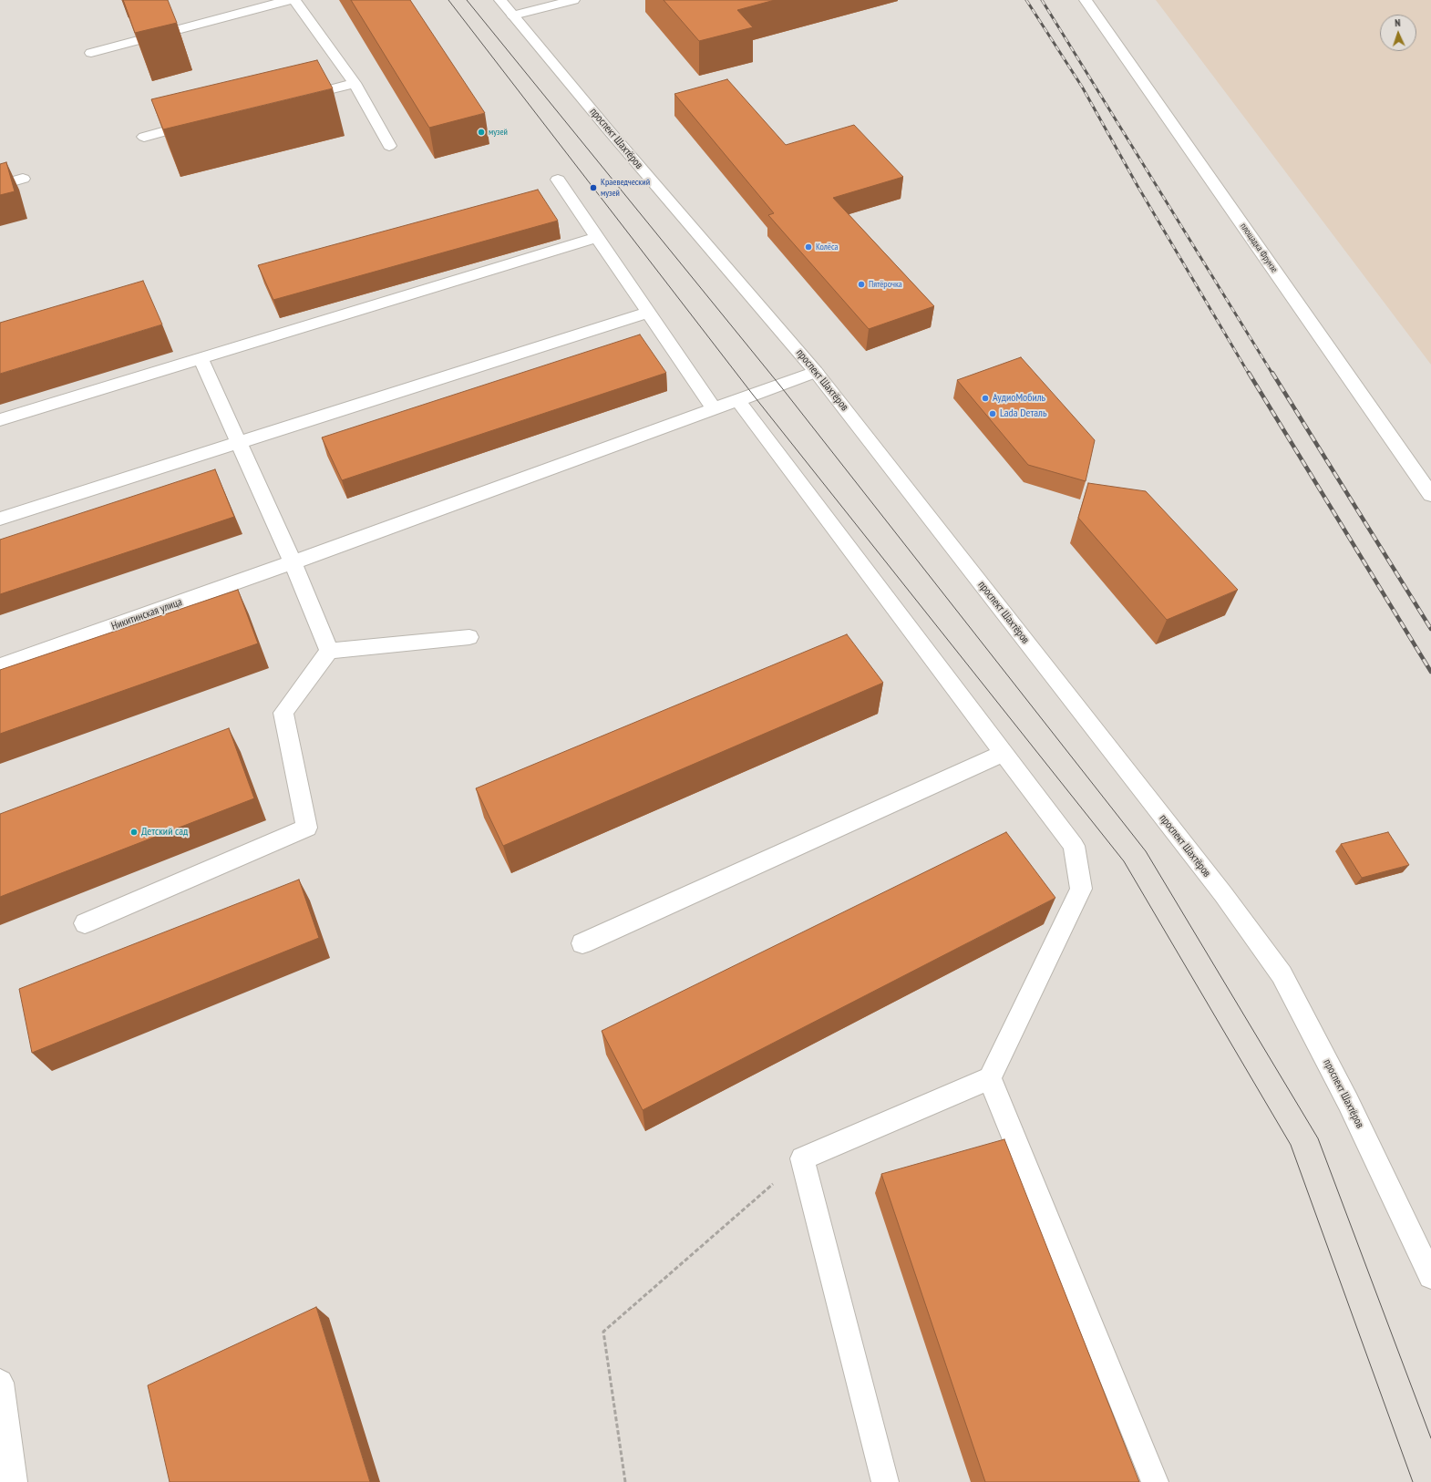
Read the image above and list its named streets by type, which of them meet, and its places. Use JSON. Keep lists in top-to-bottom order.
{
  "streets": {
    "main road": ["проспект Шахтёров", "площадка Фрунзе", "Никитинская улица"]
  },
  "crossings": [
    ["проспект Шахтёров", "Никитинская улица"]
  ],
  "places": [
    "музей",
    "Краеведческий музей",
    "Колёса",
    "Пятёрочка",
    "АудиоМобиль",
    "Lada Dеталь",
    "Детский сад"
  ],
  "north": "top"
}
